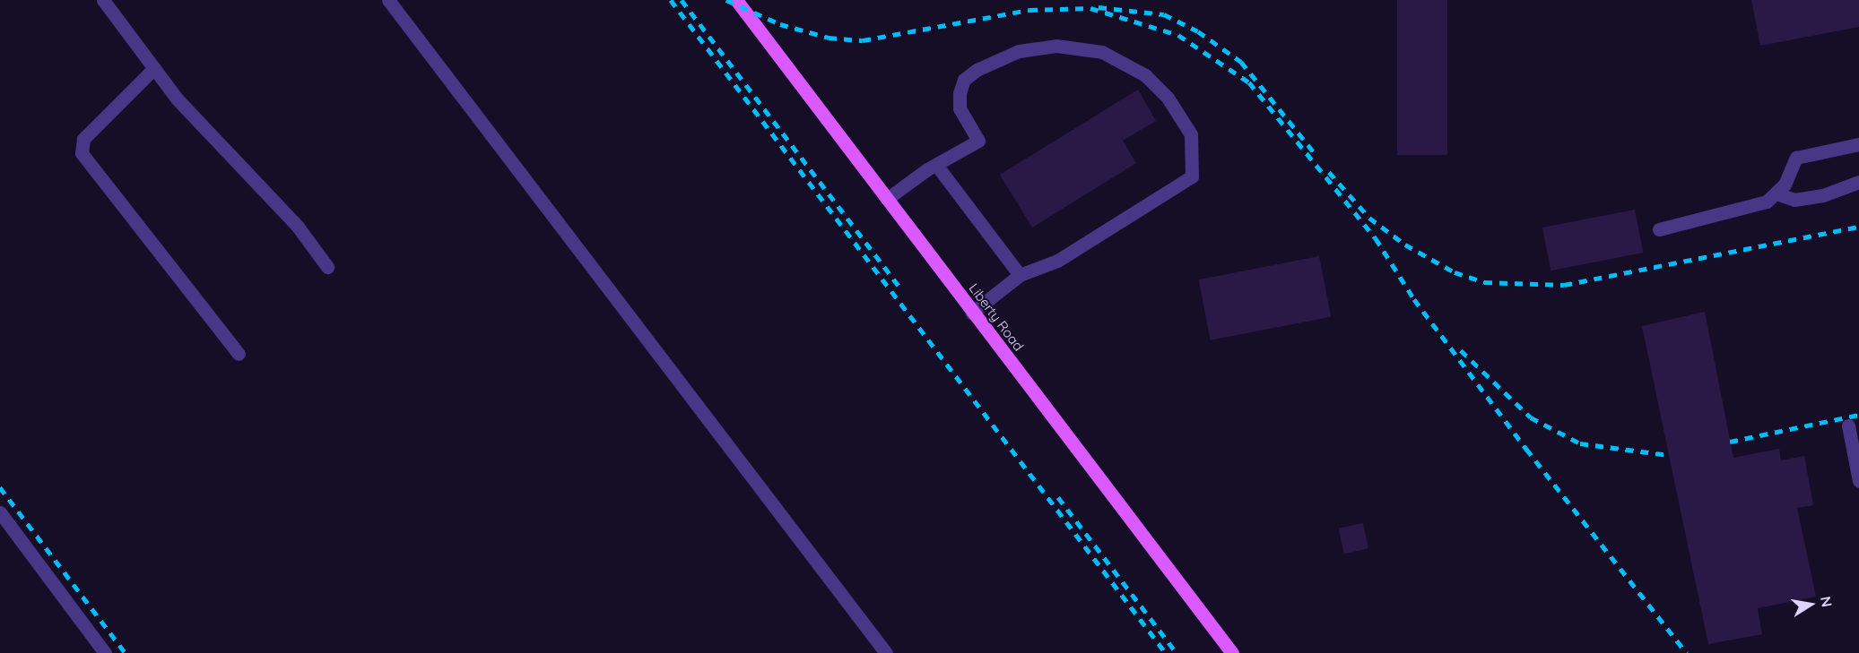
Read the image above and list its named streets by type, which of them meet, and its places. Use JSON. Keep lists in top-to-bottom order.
{
  "streets": {
    "main road": ["Liberty Road"]
  },
  "north": "right"
}
